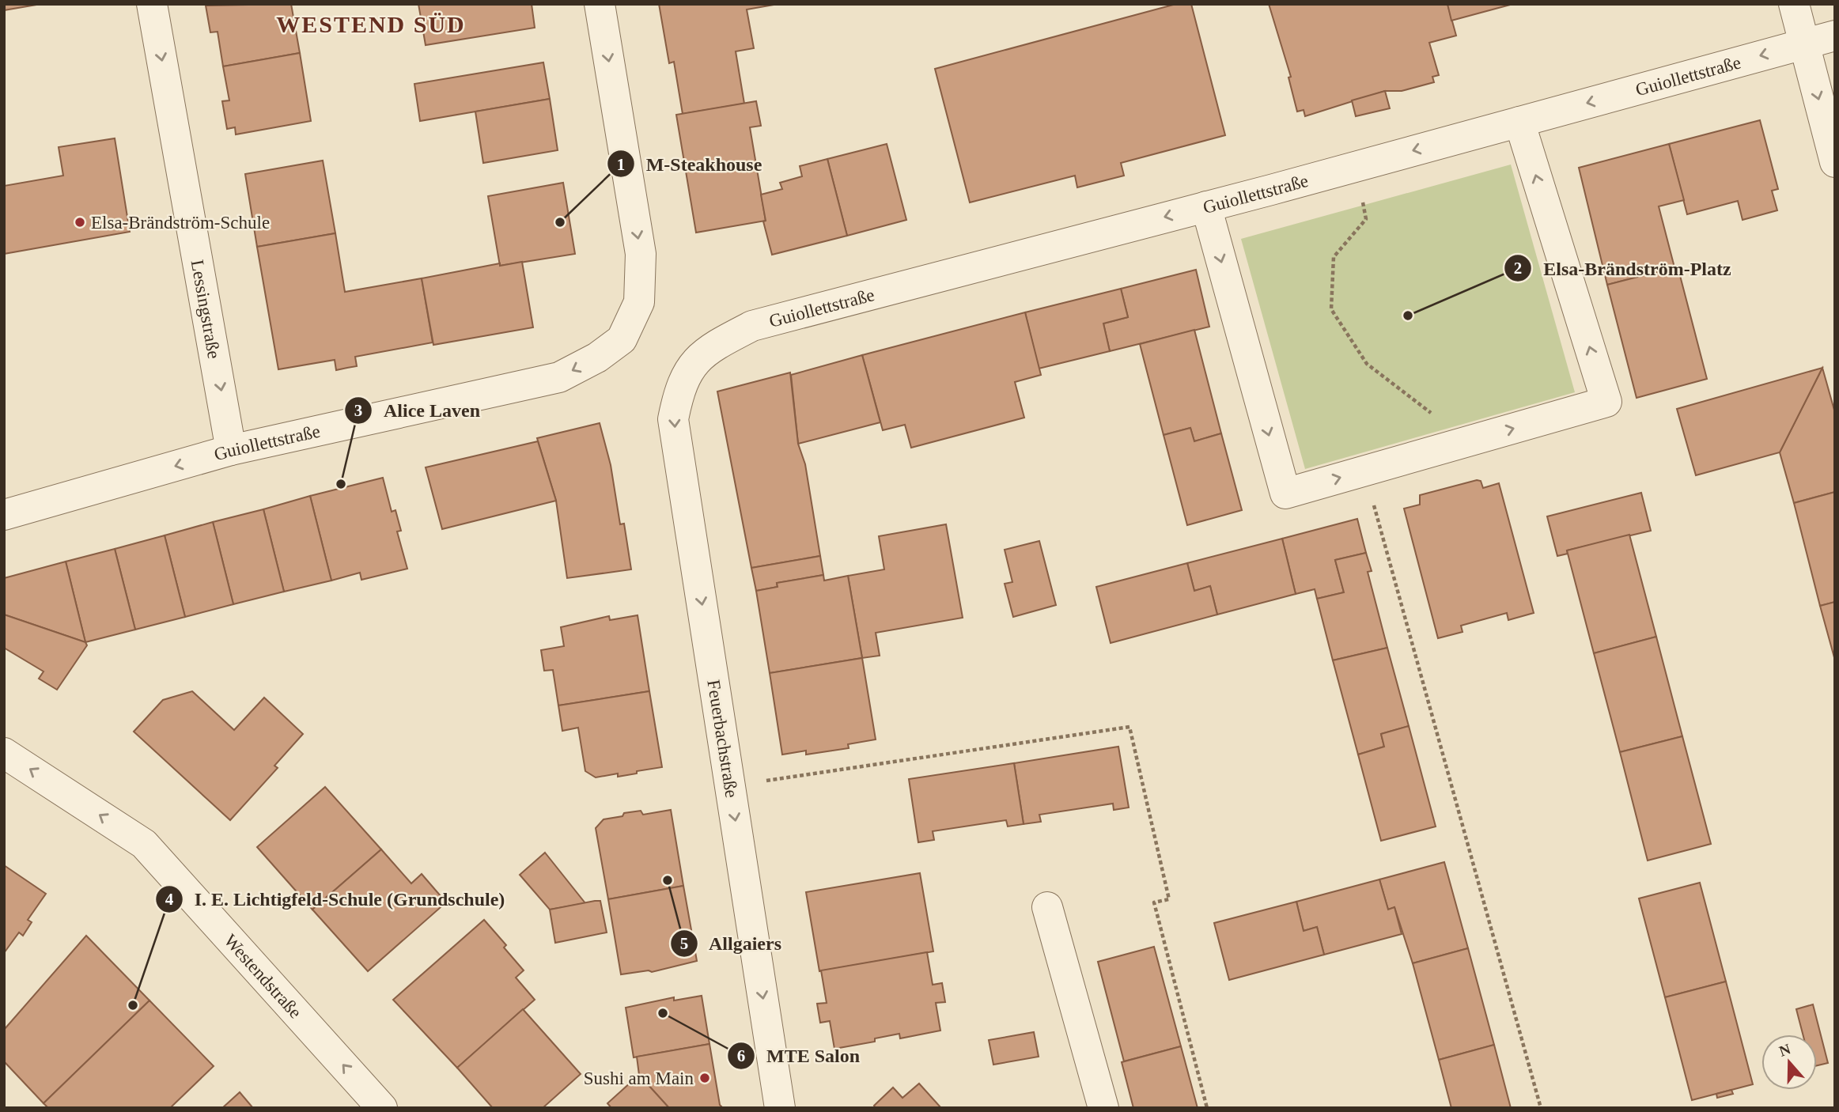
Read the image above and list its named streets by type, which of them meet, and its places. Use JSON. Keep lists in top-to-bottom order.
{
  "streets": {
    "street": [
      "Guiollettstraße",
      "Lessingstraße",
      "Feuerbachstraße",
      "Westendstraße"
    ]
  },
  "crossings": [
    ["Guiollettstraße", "Lessingstraße"],
    ["Guiollettstraße", "Feuerbachstraße"]
  ],
  "one_way": [
    "Guiollettstraße",
    "Lessingstraße",
    "Feuerbachstraße",
    "Westendstraße"
  ],
  "districts": ["WESTEND SÜD"],
  "places": [
    "Elsa-Brändström-Schule",
    "M-Steakhouse",
    "Elsa-Brändström-Platz",
    "Alice Laven",
    "Allgaiers",
    "I. E. Lichtigfeld-Schule (Grundschule)",
    "MTE Salon",
    "Sushi am Main"
  ],
  "north": "top"
}
